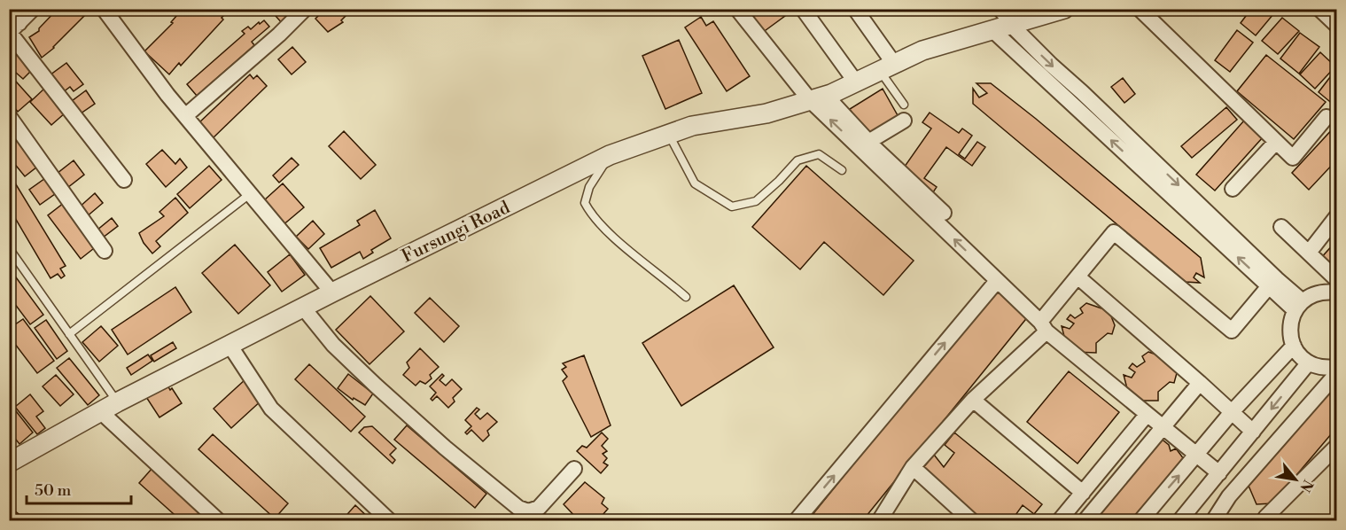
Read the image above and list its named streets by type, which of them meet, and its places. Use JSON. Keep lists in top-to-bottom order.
{
  "streets": {
    "street": ["Fursungi Road"]
  },
  "scale_bar": "50 m",
  "north": "bottom right"
}
